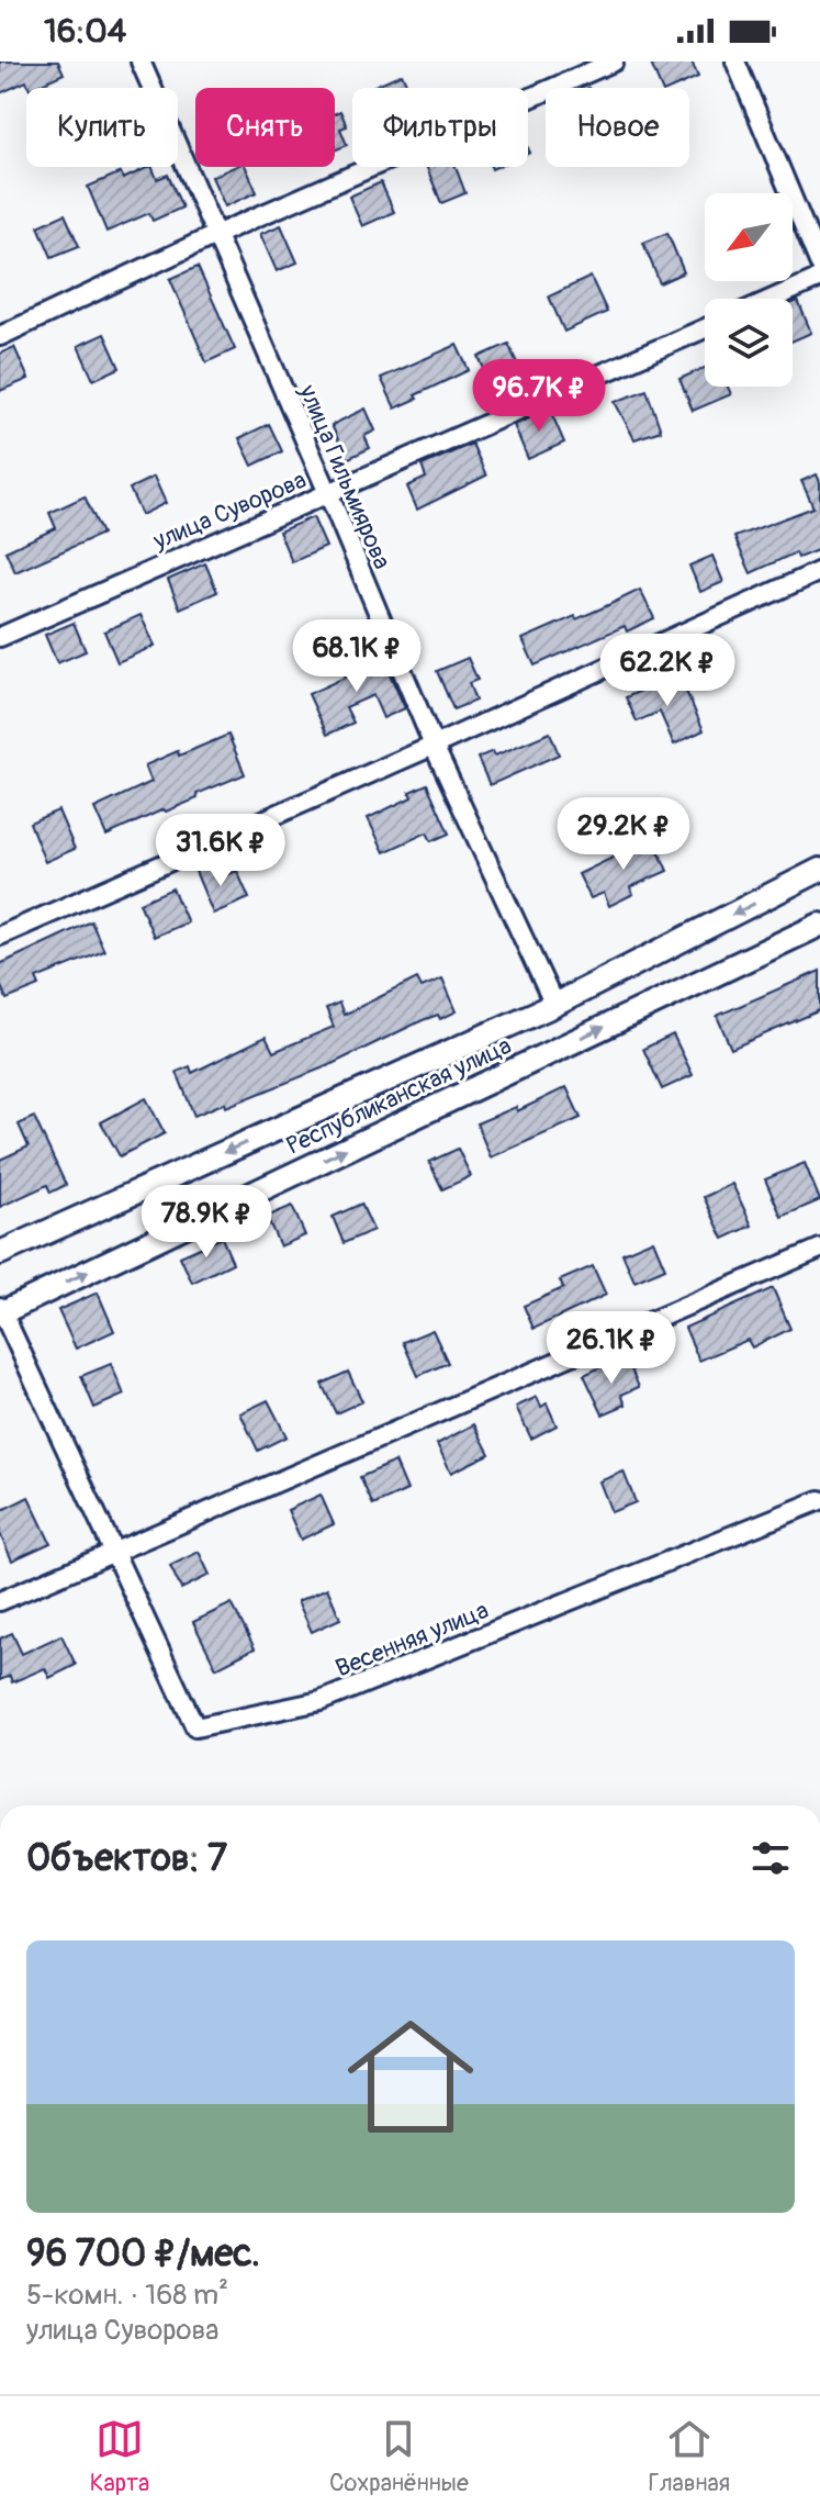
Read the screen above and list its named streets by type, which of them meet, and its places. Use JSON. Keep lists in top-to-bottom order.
{
  "streets": {
    "street": [
      "улица Гильмиярова",
      "улица Суворова",
      "Республиканская улица",
      "Весенняя улица"
    ]
  },
  "crossings": [
    ["улица Гильмиярова", "улица Суворова"],
    ["улица Гильмиярова", "Республиканская улица"],
    ["Республиканская улица", "Весенняя улица"]
  ],
  "north": "bottom left",
  "page": {
    "status": "16:04",
    "chip": [
      "Купить",
      "Снять",
      "Фильтры",
      "Новое"
    ],
    "price": [
      "96.7K ₽",
      "68.1K ₽",
      "62.2K ₽",
      "29.2K ₽",
      "31.6K ₽",
      "78.9K ₽",
      "26.1K ₽"
    ],
    "heading": "Объектов: 7",
    "list": [
      {
        "name": "96 700 ₽/мес.",
        "note": "5-комн. · 168 m² · улица Суворова"
      }
    ],
    "tabs": ["Карта", "Сохранённые", "Главная"]
  }
}
